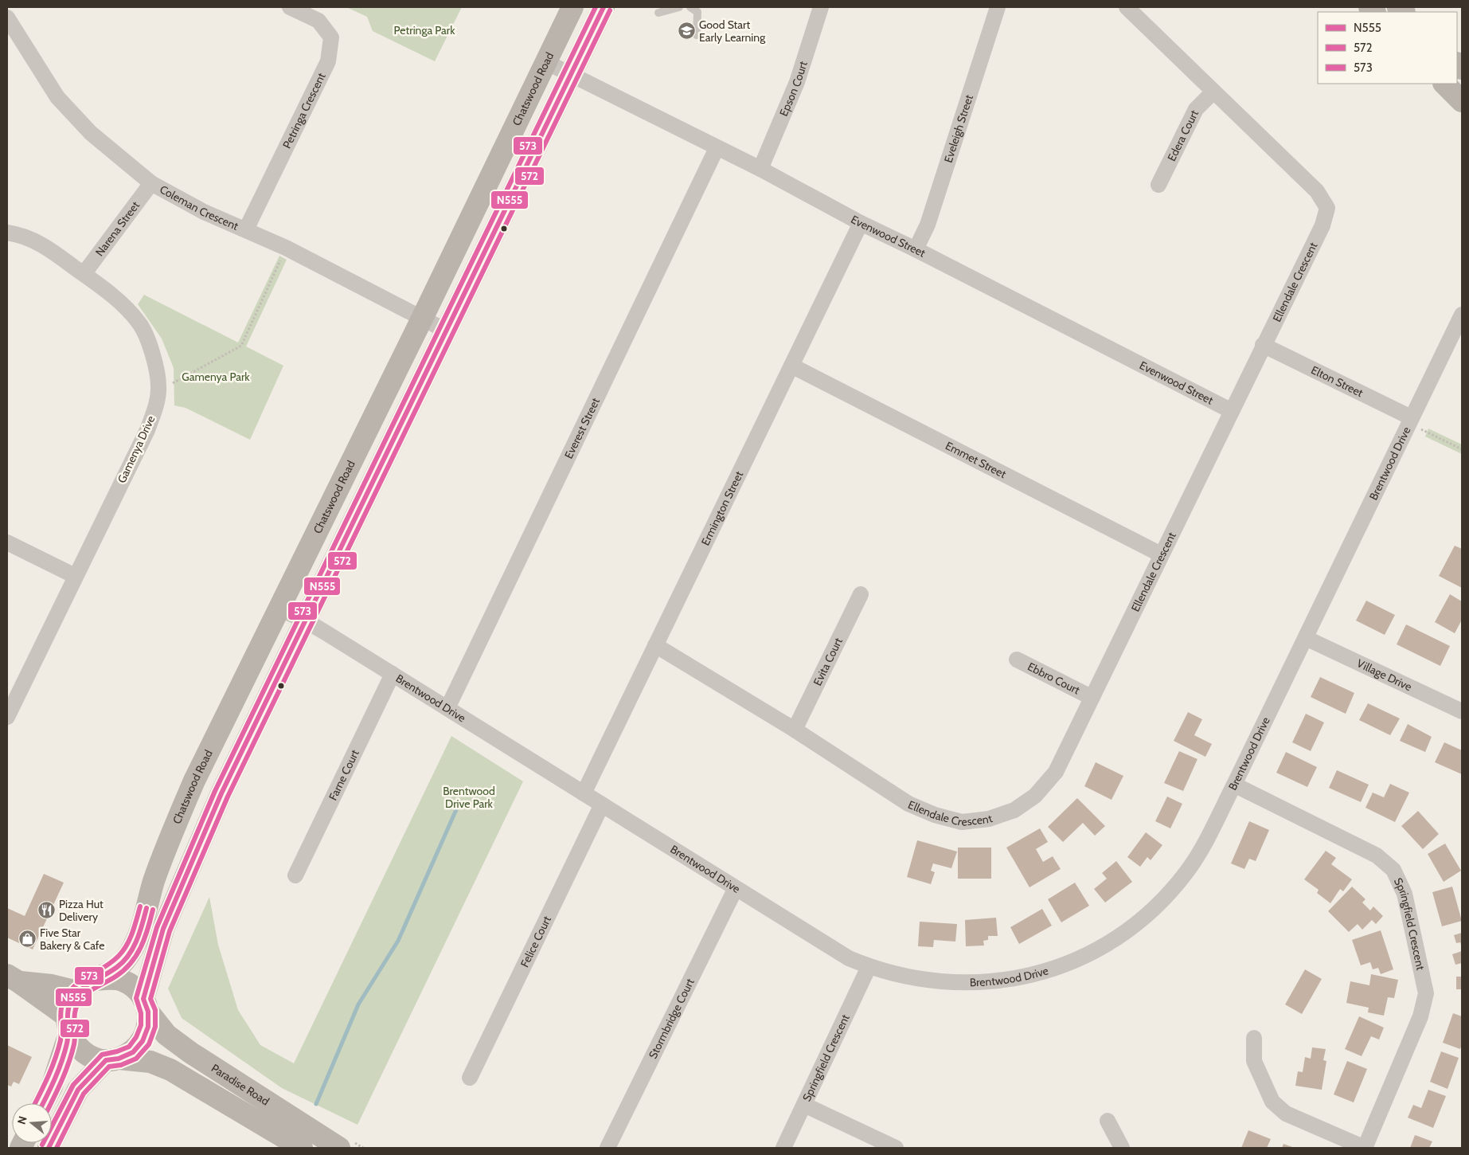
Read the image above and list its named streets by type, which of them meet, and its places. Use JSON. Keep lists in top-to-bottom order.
{
  "streets": {
    "main road": ["Chatswood Road", "Paradise Road"],
    "street": [
      "Epson Court",
      "Petringa Crescent",
      "Eveleigh Street",
      "Edera Court",
      "Coleman Crescent",
      "Narena Street",
      "Evenwood Street",
      "Ellendale Crescent",
      "Elton Street",
      "Everest Street",
      "Gamenya Drive",
      "Emmet Street",
      "Brentwood Drive",
      "Ermington Street",
      "Evita Court",
      "Village Drive",
      "Ebbro Court",
      "Farne Court",
      "Springfield Crescent",
      "Felice Court",
      "Stormbridge Court"
    ]
  },
  "crossings": [
    ["Chatswood Road", "Coleman Crescent"],
    ["Chatswood Road", "Evenwood Street"],
    ["Chatswood Road", "Brentwood Drive"],
    ["Chatswood Road", "Paradise Road"],
    ["Epson Court", "Evenwood Street"],
    ["Petringa Crescent", "Coleman Crescent"],
    ["Eveleigh Street", "Evenwood Street"],
    ["Edera Court", "Ellendale Crescent"],
    ["Coleman Crescent", "Narena Street"],
    ["Narena Street", "Gamenya Drive"],
    ["Evenwood Street", "Ellendale Crescent"],
    ["Evenwood Street", "Everest Street"],
    ["Evenwood Street", "Ermington Street"],
    ["Ellendale Crescent", "Elton Street"],
    ["Ellendale Crescent", "Emmet Street"],
    ["Ellendale Crescent", "Ermington Street"],
    ["Ellendale Crescent", "Evita Court"],
    ["Ellendale Crescent", "Ebbro Court"],
    ["Elton Street", "Brentwood Drive"],
    ["Everest Street", "Brentwood Drive"],
    ["Emmet Street", "Ermington Street"],
    ["Brentwood Drive", "Ermington Street"],
    ["Brentwood Drive", "Village Drive"],
    ["Brentwood Drive", "Farne Court"],
    ["Brentwood Drive", "Springfield Crescent"],
    ["Brentwood Drive", "Felice Court"],
    ["Brentwood Drive", "Stormbridge Court"]
  ],
  "parks": ["Petringa Park", "Gamenya Park", "Brentwood Drive Park"],
  "places": {
    "school or university": ["Good Start Early Learning"],
    "restaurant": ["Pizza Hut Delivery"],
    "shop": ["Five Star Bakery & Cafe"]
  },
  "lines": ["transit line N555", "transit line 573", "transit line 572"],
  "legend": ["N555", "572", "573"],
  "north": "left"
}
